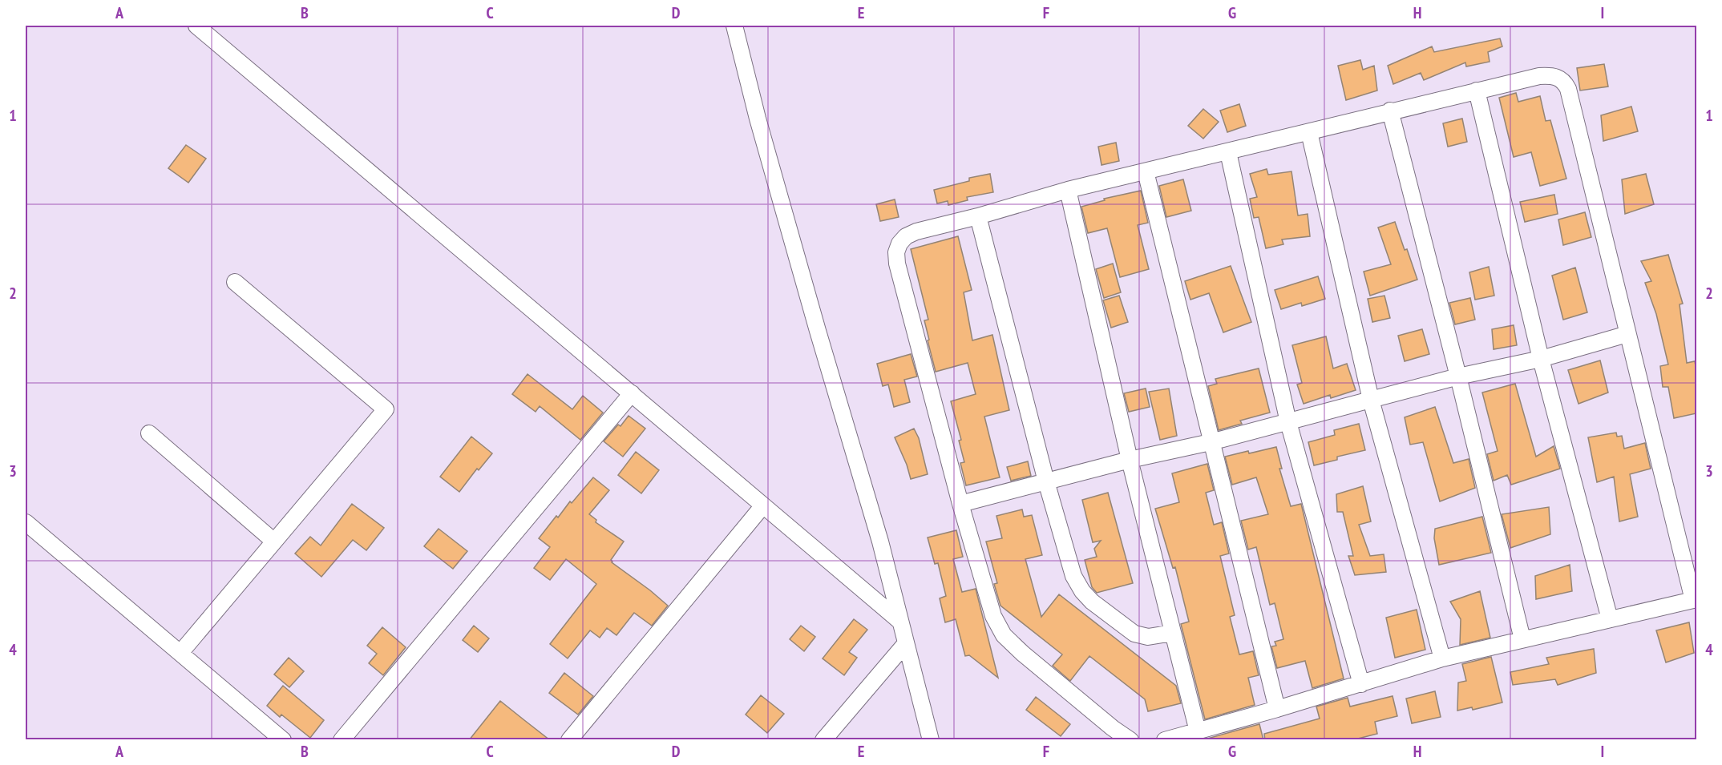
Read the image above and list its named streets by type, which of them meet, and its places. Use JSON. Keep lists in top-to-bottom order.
{
  "grid": {
    "columns": [
      "A",
      "B",
      "C",
      "D",
      "E",
      "F",
      "G",
      "H",
      "I"
    ],
    "rows": [
      "1",
      "2",
      "3",
      "4"
    ]
  }
}
